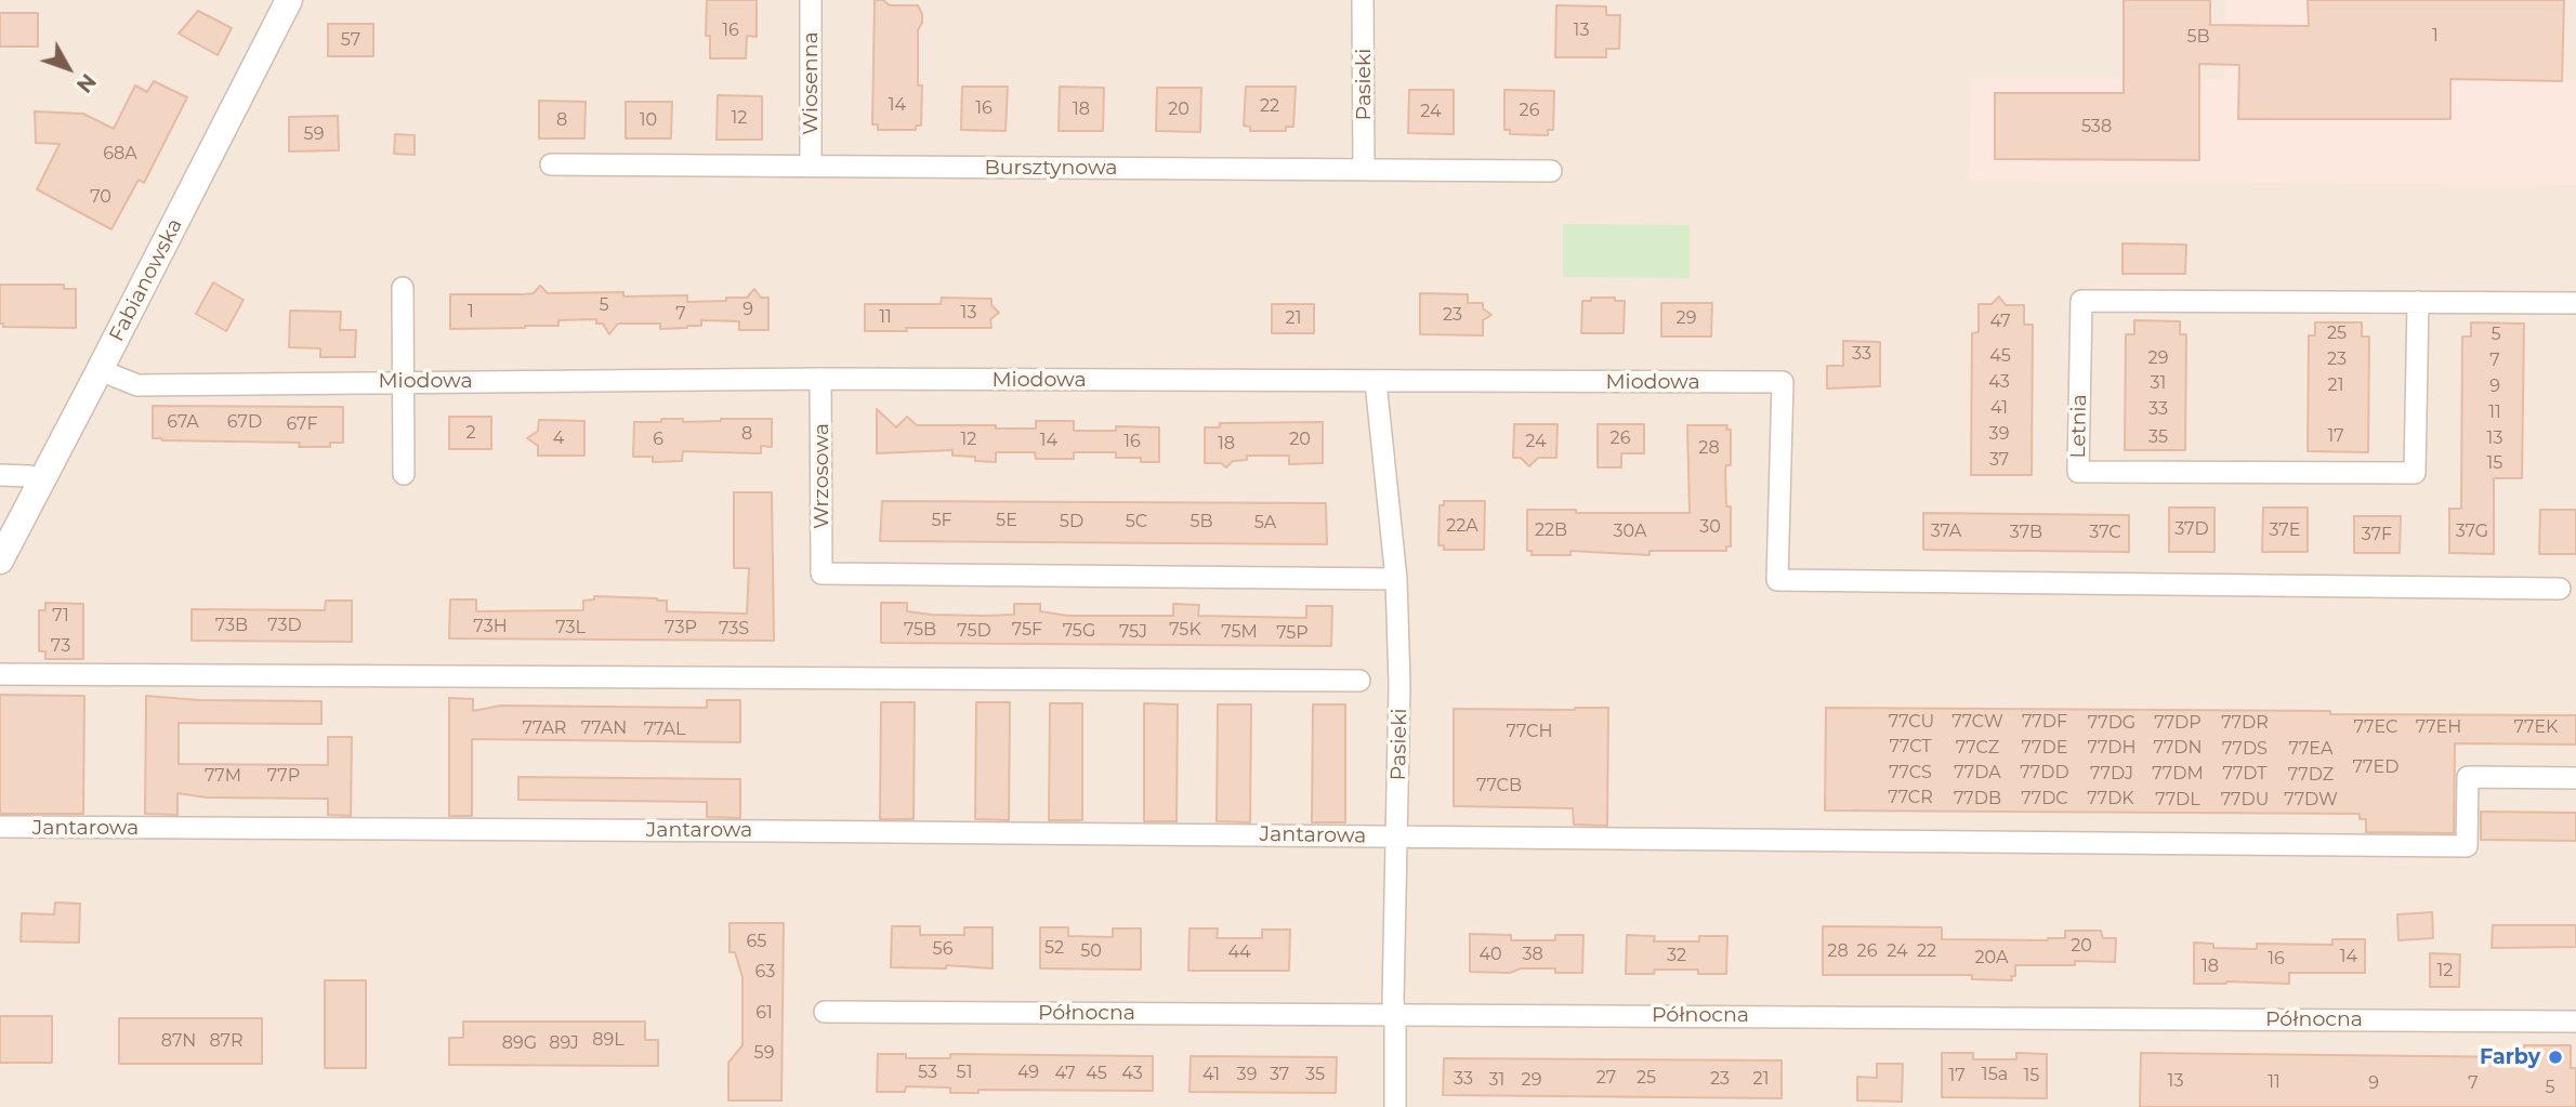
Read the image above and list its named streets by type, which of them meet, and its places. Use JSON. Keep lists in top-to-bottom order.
{
  "streets": {
    "street": [
      "Wiosenna",
      "Pasieki",
      "Bursztynowa",
      "Fabianowska",
      "Miodowa",
      "Letnia",
      "Wrzosowa",
      "Jantarowa",
      "Północna"
    ]
  },
  "crossings": [
    ["Wiosenna", "Bursztynowa"],
    ["Pasieki", "Bursztynowa"],
    ["Pasieki", "Miodowa"],
    ["Pasieki", "Wrzosowa"],
    ["Pasieki", "Jantarowa"],
    ["Pasieki", "Północna"],
    ["Fabianowska", "Miodowa"],
    ["Miodowa", "Wrzosowa"]
  ],
  "places": ["Farby"],
  "house_numbers": [
    "16",
    "13",
    "1",
    "5B",
    "57",
    "14",
    "22",
    "16",
    "18",
    "20",
    "26",
    "24",
    "12",
    "8",
    "10",
    "538",
    "59",
    "68A",
    "70",
    "5",
    "9",
    "1",
    "13",
    "7",
    "23",
    "11",
    "21",
    "29",
    "47",
    "25",
    "5",
    "33",
    "45",
    "29",
    "23",
    "7",
    "43",
    "31",
    "21",
    "9",
    "41",
    "33",
    "11",
    "67A",
    "67D",
    "67F",
    "2",
    "8",
    "39",
    "17",
    "35",
    "4",
    "26",
    "13",
    "6",
    "12",
    "20",
    "14",
    "16",
    "24",
    "18",
    "28",
    "37",
    "15",
    "5F",
    "5E",
    "5D",
    "5C",
    "5B",
    "5A",
    "22A",
    "30",
    "37D",
    "22B",
    "37E",
    "30A",
    "37A",
    "37G",
    "37B",
    "37C",
    "37F",
    "71",
    "73B",
    "73D",
    "73H",
    "73L",
    "73P",
    "73S",
    "75B",
    "75F",
    "75K",
    "75D",
    "75G",
    "75J",
    "75M",
    "75P",
    "73",
    "77CU",
    "77CW",
    "77DF",
    "77DG",
    "77DP",
    "77DR",
    "77EC",
    "77EH",
    "77EK",
    "77AR",
    "77AN",
    "77AL",
    "77CH",
    "77CT",
    "77CZ",
    "77DE",
    "77DH",
    "77DN",
    "77DS",
    "77EA",
    "77ED",
    "77CS",
    "77DA",
    "77DD",
    "77DJ",
    "77DM",
    "77DT",
    "77DZ",
    "77M",
    "77P",
    "77CB",
    "77CR",
    "77DB",
    "77DC",
    "77DK",
    "77DL",
    "77DU",
    "77DW",
    "65",
    "20",
    "52",
    "56",
    "50",
    "28",
    "26",
    "24",
    "22",
    "44",
    "40",
    "38",
    "32",
    "14",
    "20A",
    "16",
    "18",
    "12",
    "63",
    "61",
    "89L",
    "87N",
    "87R",
    "89G",
    "89J",
    "59",
    "53",
    "51",
    "49",
    "47",
    "45",
    "43",
    "41",
    "39",
    "37",
    "35",
    "15a",
    "17",
    "15",
    "27",
    "25",
    "33",
    "23",
    "21",
    "31",
    "29",
    "13",
    "11",
    "9",
    "7",
    "5"
  ],
  "north": "bottom right"
}
